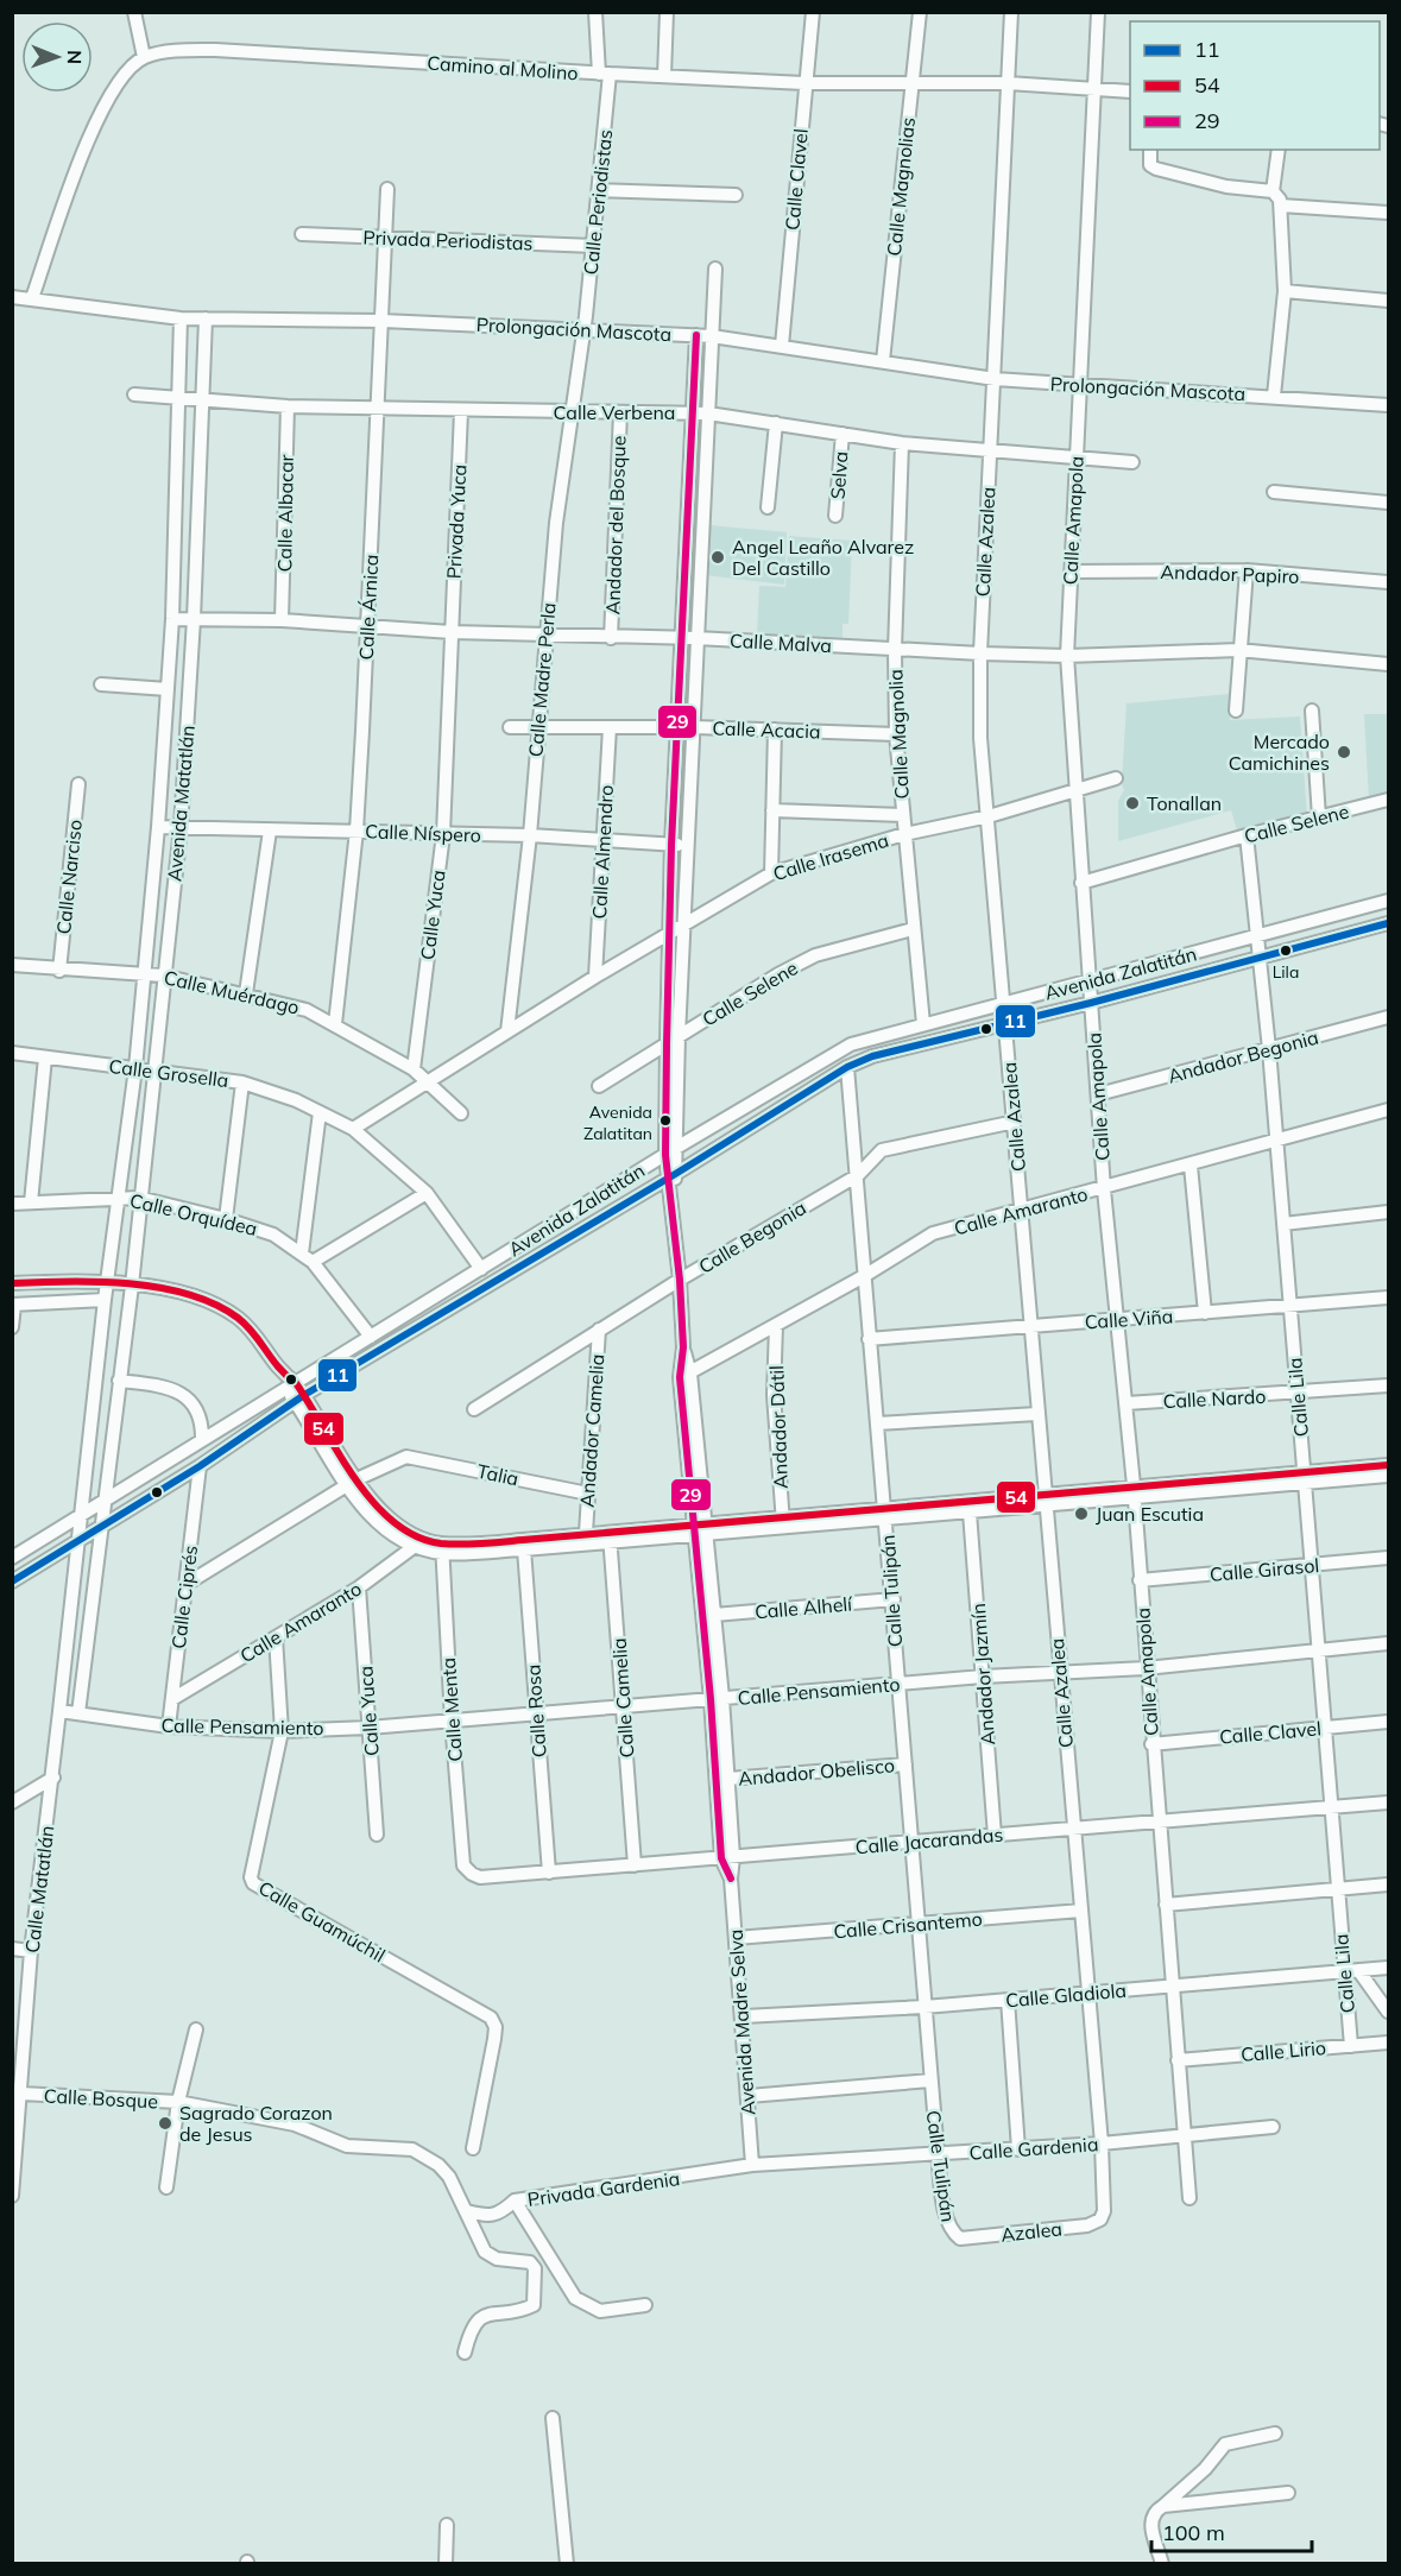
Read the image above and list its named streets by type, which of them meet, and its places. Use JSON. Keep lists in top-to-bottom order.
{
  "streets": {
    "street": [
      "Camino al Molino",
      "Calle Clavel",
      "Calle Magnolias",
      "Calle Periodistas",
      "Privada Periodistas",
      "Prolongación Mascota",
      "Calle Verbena",
      "Selva",
      "Calle Albacar",
      "Calle Amapola",
      "Privada Yuca",
      "Andador del Bosque",
      "Calle Azalea",
      "Andador Papiro",
      "Calle Árnica",
      "Calle Malva",
      "Calle Madre Perla",
      "Calle Acacia",
      "Calle Magnolia",
      "Avenida Matatlán",
      "Calle Selene",
      "Calle Níspero",
      "Calle Almendro",
      "Calle Irasema",
      "Calle Narciso",
      "Calle Yuca",
      "Avenida Zalatitán",
      "Calle Muérdago",
      "Andador Begonia",
      "Calle Grosella",
      "Calle Amaranto",
      "Calle Orquídea",
      "Calle Begonia",
      "Calle Viña",
      "Calle Lila",
      "Calle Nardo",
      "Andador Dátil",
      "Andador Camelia",
      "Talia",
      "Calle Girasol",
      "Calle Tulipán",
      "Calle Ciprés",
      "Calle Alhelí",
      "Andador Jazmín",
      "Calle Pensamiento",
      "Calle Camelia",
      "Calle Menta",
      "Calle Rosa",
      "Andador Obelisco",
      "Calle Jacarandas",
      "Calle Matatlán",
      "Calle Guamúchil",
      "Calle Crisantemo",
      "Calle Gladiola",
      "Avenida Madre Selva",
      "Calle Lirio",
      "Calle Bosque",
      "Calle Gardenia",
      "Privada Gardenia",
      "Azalea"
    ]
  },
  "crossings": [
    ["Camino al Molino", "Calle Clavel"],
    ["Camino al Molino", "Calle Magnolias"],
    ["Camino al Molino", "Calle Periodistas"],
    ["Camino al Molino", "Calle Amapola"],
    ["Camino al Molino", "Calle Azalea"],
    ["Calle Clavel", "Prolongación Mascota"],
    ["Calle Clavel", "Calle Amapola"],
    ["Calle Clavel", "Calle Lila"],
    ["Calle Magnolias", "Prolongación Mascota"],
    ["Calle Periodistas", "Privada Periodistas"],
    ["Calle Periodistas", "Prolongación Mascota"],
    ["Calle Periodistas", "Calle Madre Perla"],
    ["Privada Periodistas", "Calle Árnica"],
    ["Prolongación Mascota", "Calle Amapola"],
    ["Prolongación Mascota", "Calle Azalea"],
    ["Prolongación Mascota", "Calle Árnica"],
    ["Prolongación Mascota", "Calle Madre Perla"],
    ["Prolongación Mascota", "Avenida Matatlán"],
    ["Prolongación Mascota", "Avenida Madre Selva"],
    ["Calle Verbena", "Selva"],
    ["Calle Verbena", "Calle Albacar"],
    ["Calle Verbena", "Calle Amapola"],
    ["Calle Verbena", "Privada Yuca"],
    ["Calle Verbena", "Andador del Bosque"],
    ["Calle Verbena", "Calle Azalea"],
    ["Calle Verbena", "Calle Árnica"],
    ["Calle Verbena", "Calle Madre Perla"],
    ["Calle Verbena", "Calle Magnolia"],
    ["Calle Verbena", "Avenida Matatlán"],
    ["Calle Verbena", "Avenida Madre Selva"],
    ["Calle Albacar", "Calle Malva"],
    ["Calle Amapola", "Andador Papiro"],
    ["Calle Amapola", "Calle Malva"],
    ["Calle Amapola", "Calle Selene"],
    ["Calle Amapola", "Calle Irasema"],
    ["Calle Amapola", "Avenida Zalatitán"],
    ["Calle Amapola", "Andador Begonia"],
    ["Calle Amapola", "Calle Amaranto"],
    ["Calle Amapola", "Calle Viña"],
    ["Calle Amapola", "Calle Nardo"],
    ["Calle Amapola", "Calle Girasol"],
    ["Calle Amapola", "Calle Pensamiento"],
    ["Calle Amapola", "Calle Jacarandas"],
    ["Calle Amapola", "Calle Gladiola"],
    ["Calle Amapola", "Calle Lirio"],
    ["Calle Amapola", "Calle Gardenia"],
    ["Privada Yuca", "Calle Malva"],
    ["Privada Yuca", "Calle Yuca"],
    ["Andador del Bosque", "Calle Malva"],
    ["Calle Azalea", "Calle Malva"],
    ["Calle Azalea", "Calle Irasema"],
    ["Calle Azalea", "Avenida Zalatitán"],
    ["Calle Azalea", "Calle Amaranto"],
    ["Calle Azalea", "Calle Viña"],
    ["Calle Azalea", "Calle Pensamiento"],
    ["Calle Azalea", "Calle Jacarandas"],
    ["Calle Azalea", "Calle Crisantemo"],
    ["Calle Azalea", "Calle Gladiola"],
    ["Calle Azalea", "Calle Gardenia"],
    ["Calle Azalea", "Azalea"],
    ["Calle Árnica", "Calle Malva"],
    ["Calle Árnica", "Calle Níspero"],
    ["Calle Árnica", "Calle Muérdago"],
    ["Calle Malva", "Calle Madre Perla"],
    ["Calle Malva", "Calle Magnolia"],
    ["Calle Malva", "Avenida Matatlán"],
    ["Calle Malva", "Calle Yuca"],
    ["Calle Malva", "Avenida Madre Selva"],
    ["Calle Madre Perla", "Calle Acacia"],
    ["Calle Madre Perla", "Calle Níspero"],
    ["Calle Madre Perla", "Calle Irasema"],
    ["Calle Acacia", "Calle Magnolia"],
    ["Calle Acacia", "Calle Almendro"],
    ["Calle Acacia", "Avenida Madre Selva"],
    ["Calle Magnolia", "Calle Selene"],
    ["Calle Magnolia", "Calle Irasema"],
    ["Calle Magnolia", "Avenida Zalatitán"],
    ["Avenida Matatlán", "Calle Níspero"],
    ["Avenida Matatlán", "Calle Muérdago"],
    ["Avenida Matatlán", "Calle Grosella"],
    ["Avenida Matatlán", "Calle Orquídea"],
    ["Avenida Matatlán", "Calle Matatlán"],
    ["Calle Selene", "Calle Lila"],
    ["Calle Selene", "Avenida Madre Selva"],
    ["Calle Níspero", "Calle Almendro"],
    ["Calle Níspero", "Calle Yuca"],
    ["Calle Níspero", "Avenida Madre Selva"],
    ["Calle Almendro", "Calle Irasema"],
    ["Calle Irasema", "Calle Muérdago"],
    ["Calle Irasema", "Calle Grosella"],
    ["Calle Irasema", "Avenida Madre Selva"],
    ["Calle Narciso", "Calle Muérdago"],
    ["Calle Yuca", "Calle Muérdago"],
    ["Calle Yuca", "Calle Amaranto"],
    ["Calle Yuca", "Calle Pensamiento"],
    ["Avenida Zalatitán", "Calle Grosella"],
    ["Avenida Zalatitán", "Calle Orquídea"],
    ["Avenida Zalatitán", "Calle Lila"],
    ["Avenida Zalatitán", "Calle Tulipán"],
    ["Avenida Zalatitán", "Calle Ciprés"],
    ["Avenida Zalatitán", "Calle Matatlán"],
    ["Avenida Zalatitán", "Avenida Madre Selva"],
    ["Andador Begonia", "Calle Lila"],
    ["Calle Amaranto", "Calle Lila"],
    ["Calle Amaranto", "Andador Dátil"],
    ["Calle Amaranto", "Calle Tulipán"],
    ["Calle Amaranto", "Calle Ciprés"],
    ["Calle Amaranto", "Calle Guamúchil"],
    ["Calle Amaranto", "Avenida Madre Selva"],
    ["Calle Begonia", "Andador Camelia"],
    ["Calle Begonia", "Calle Tulipán"],
    ["Calle Begonia", "Avenida Madre Selva"],
    ["Calle Viña", "Calle Lila"],
    ["Calle Viña", "Calle Tulipán"],
    ["Calle Lila", "Calle Nardo"],
    ["Calle Lila", "Calle Girasol"],
    ["Calle Lila", "Calle Pensamiento"],
    ["Calle Lila", "Calle Jacarandas"],
    ["Calle Lila", "Calle Gladiola"],
    ["Calle Lila", "Calle Lirio"],
    ["Andador Camelia", "Talia"],
    ["Calle Tulipán", "Calle Alhelí"],
    ["Calle Tulipán", "Calle Pensamiento"],
    ["Calle Tulipán", "Andador Obelisco"],
    ["Calle Tulipán", "Calle Jacarandas"],
    ["Calle Tulipán", "Calle Crisantemo"],
    ["Calle Tulipán", "Calle Gladiola"],
    ["Calle Tulipán", "Calle Gardenia"],
    ["Calle Tulipán", "Azalea"],
    ["Calle Ciprés", "Calle Pensamiento"],
    ["Calle Alhelí", "Avenida Madre Selva"],
    ["Andador Jazmín", "Calle Pensamiento"],
    ["Andador Jazmín", "Calle Jacarandas"],
    ["Calle Pensamiento", "Calle Camelia"],
    ["Calle Pensamiento", "Calle Menta"],
    ["Calle Pensamiento", "Calle Rosa"],
    ["Calle Pensamiento", "Calle Guamúchil"],
    ["Calle Pensamiento", "Avenida Madre Selva"],
    ["Calle Camelia", "Calle Jacarandas"],
    ["Calle Menta", "Calle Jacarandas"],
    ["Calle Rosa", "Calle Jacarandas"],
    ["Andador Obelisco", "Avenida Madre Selva"],
    ["Calle Jacarandas", "Avenida Madre Selva"],
    ["Calle Matatlán", "Calle Bosque"],
    ["Calle Crisantemo", "Avenida Madre Selva"],
    ["Calle Gladiola", "Avenida Madre Selva"],
    ["Avenida Madre Selva", "Calle Gardenia"],
    ["Avenida Madre Selva", "Privada Gardenia"],
    ["Calle Gardenia", "Privada Gardenia"]
  ],
  "places": [
    "Angel Leaño Alvarez Del Castillo",
    "Mercado Camichines",
    "Tonallan",
    "Lila",
    "Avenida Zalatitan",
    "Juan Escutia",
    "Sagrado Corazon de Jesus"
  ],
  "lines": ["transit line 29", "transit line 11", "transit line 54"],
  "legend": ["11", "54", "29"],
  "scale_bar": "100 m",
  "north": "right"
}
